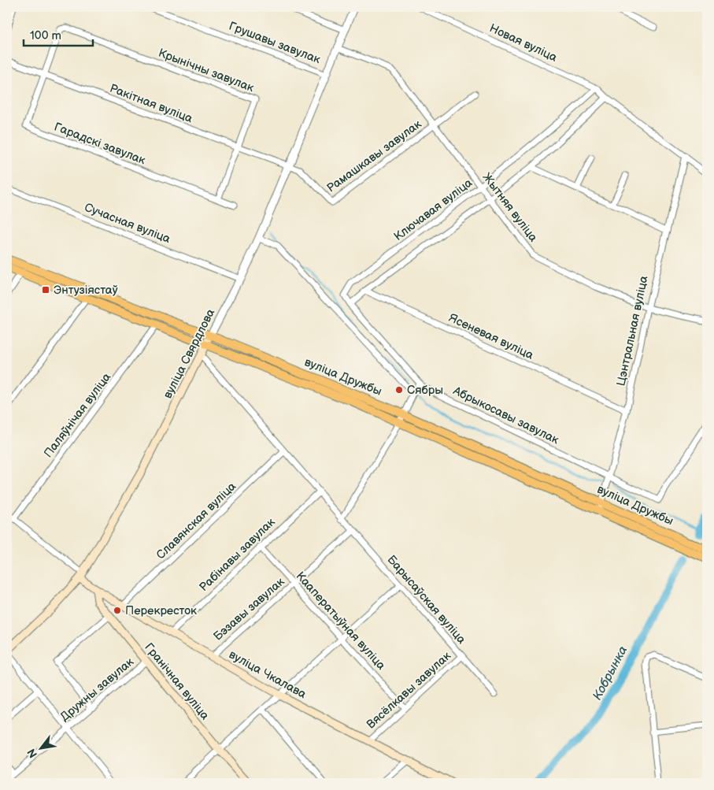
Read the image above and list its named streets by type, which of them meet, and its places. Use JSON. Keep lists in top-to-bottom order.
{
  "streets": {
    "main road": [
      "вуліца Свярдлова",
      "вуліца Дружбы",
      "вуліца Чкалава",
      "Гранічная вуліца"
    ],
    "street": [
      "Грушавы завулак",
      "Новая вуліца",
      "Крынічны завулак",
      "Ракітная вуліца",
      "Гарадскі завулак",
      "Рамашкавы завулак",
      "Жытняя вуліца",
      "Ключавая вуліца",
      "Сучасная вуліца",
      "Цэнтральная вуліца",
      "Ясеневая вуліца",
      "Паляўнічая вуліца",
      "Абрыкосавы завулак",
      "Славянская вуліца",
      "Рабінавы завулак",
      "Барысаўская вуліца",
      "Бэзавы завулак",
      "Кааператыўная вуліца",
      "Дружны завулак",
      "Вясёлкавы завулак"
    ]
  },
  "crossings": [
    ["Грушавы завулак", "вуліца Свярдлова"],
    ["Новая вуліца", "Ключавая вуліца"],
    ["Крынічны завулак", "Ракітная вуліца"],
    ["Крынічны завулак", "Гарадскі завулак"],
    ["Ракітная вуліца", "Гарадскі завулак"],
    ["Ракітная вуліца", "Рамашкавы завулак"],
    ["Ракітная вуліца", "вуліца Свярдлова"],
    ["Рамашкавы завулак", "Жытняя вуліца"],
    ["Рамашкавы завулак", "вуліца Свярдлова"],
    ["Жытняя вуліца", "Ключавая вуліца"],
    ["Жытняя вуліца", "Цэнтральная вуліца"],
    ["Жытняя вуліца", "вуліца Свярдлова"],
    ["Ключавая вуліца", "Ясеневая вуліца"],
    ["Ключавая вуліца", "Абрыкосавы завулак"],
    ["Сучасная вуліца", "вуліца Свярдлова"],
    ["Цэнтральная вуліца", "Ясеневая вуліца"],
    ["Цэнтральная вуліца", "вуліца Дружбы"],
    ["Цэнтральная вуліца", "Абрыкосавы завулак"],
    ["вуліца Свярдлова", "вуліца Дружбы"],
    ["вуліца Свярдлова", "Барысаўская вуліца"],
    ["вуліца Свярдлова", "вуліца Чкалава"],
    ["вуліца Дружбы", "Паляўнічая вуліца"],
    ["Славянская вуліца", "Барысаўская вуліца"],
    ["Славянская вуліца", "вуліца Чкалава"],
    ["Рабінавы завулак", "Барысаўская вуліца"],
    ["Рабінавы завулак", "Кааператыўная вуліца"],
    ["Рабінавы завулак", "вуліца Чкалава"],
    ["Барысаўская вуліца", "Бэзавы завулак"],
    ["Барысаўская вуліца", "Вясёлкавы завулак"],
    ["Бэзавы завулак", "Кааператыўная вуліца"],
    ["Бэзавы завулак", "вуліца Чкалава"],
    ["Кааператыўная вуліца", "Вясёлкавы завулак"],
    ["вуліца Чкалава", "Гранічная вуліца"],
    ["вуліца Чкалава", "Вясёлкавы завулак"],
    ["Гранічная вуліца", "Дружны завулак"]
  ],
  "water": ["Кобрынка"],
  "places": {
    "transit": ["Энтузіястаў"],
    "other": ["Сябры", "Перекресток"]
  },
  "scale_bar": "100 m",
  "north": "bottom left"
}
